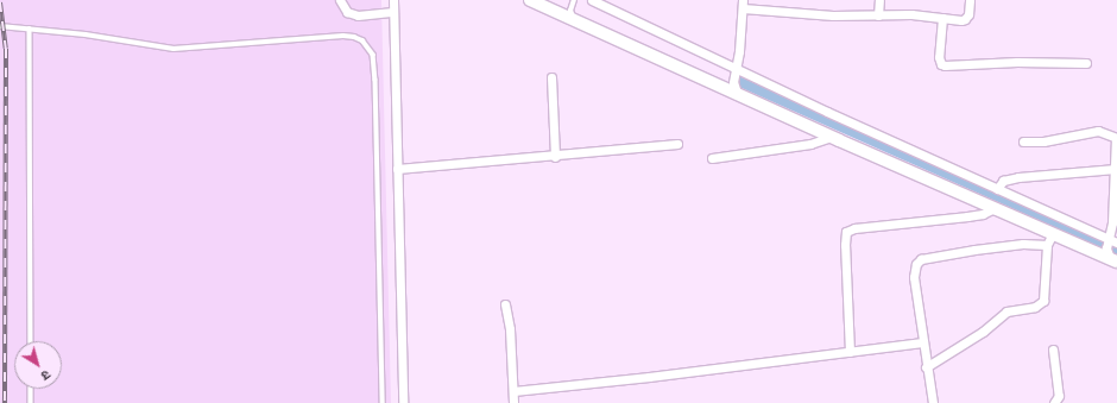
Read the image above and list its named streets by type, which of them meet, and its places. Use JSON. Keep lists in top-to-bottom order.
{
  "north": "bottom right"
}
